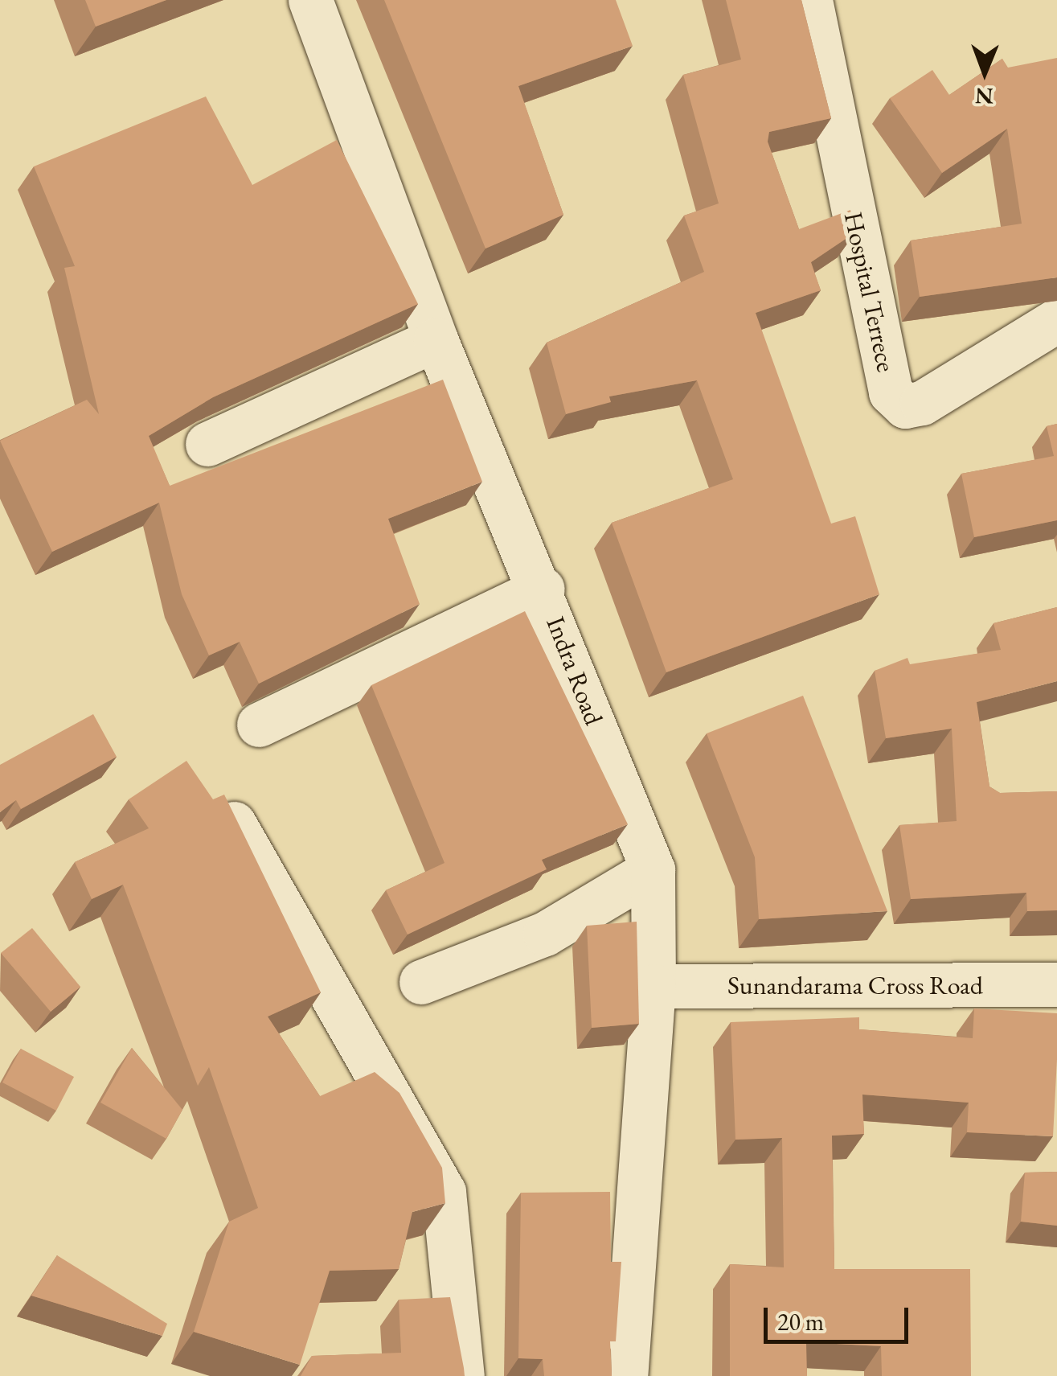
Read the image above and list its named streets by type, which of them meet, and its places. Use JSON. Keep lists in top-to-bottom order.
{
  "streets": {
    "street": ["Hospital Terrece", "Indra Road", "Sunandarama Cross Road"]
  },
  "crossings": [
    ["Indra Road", "Sunandarama Cross Road"]
  ],
  "scale_bar": "20 m",
  "north": "bottom"
}
